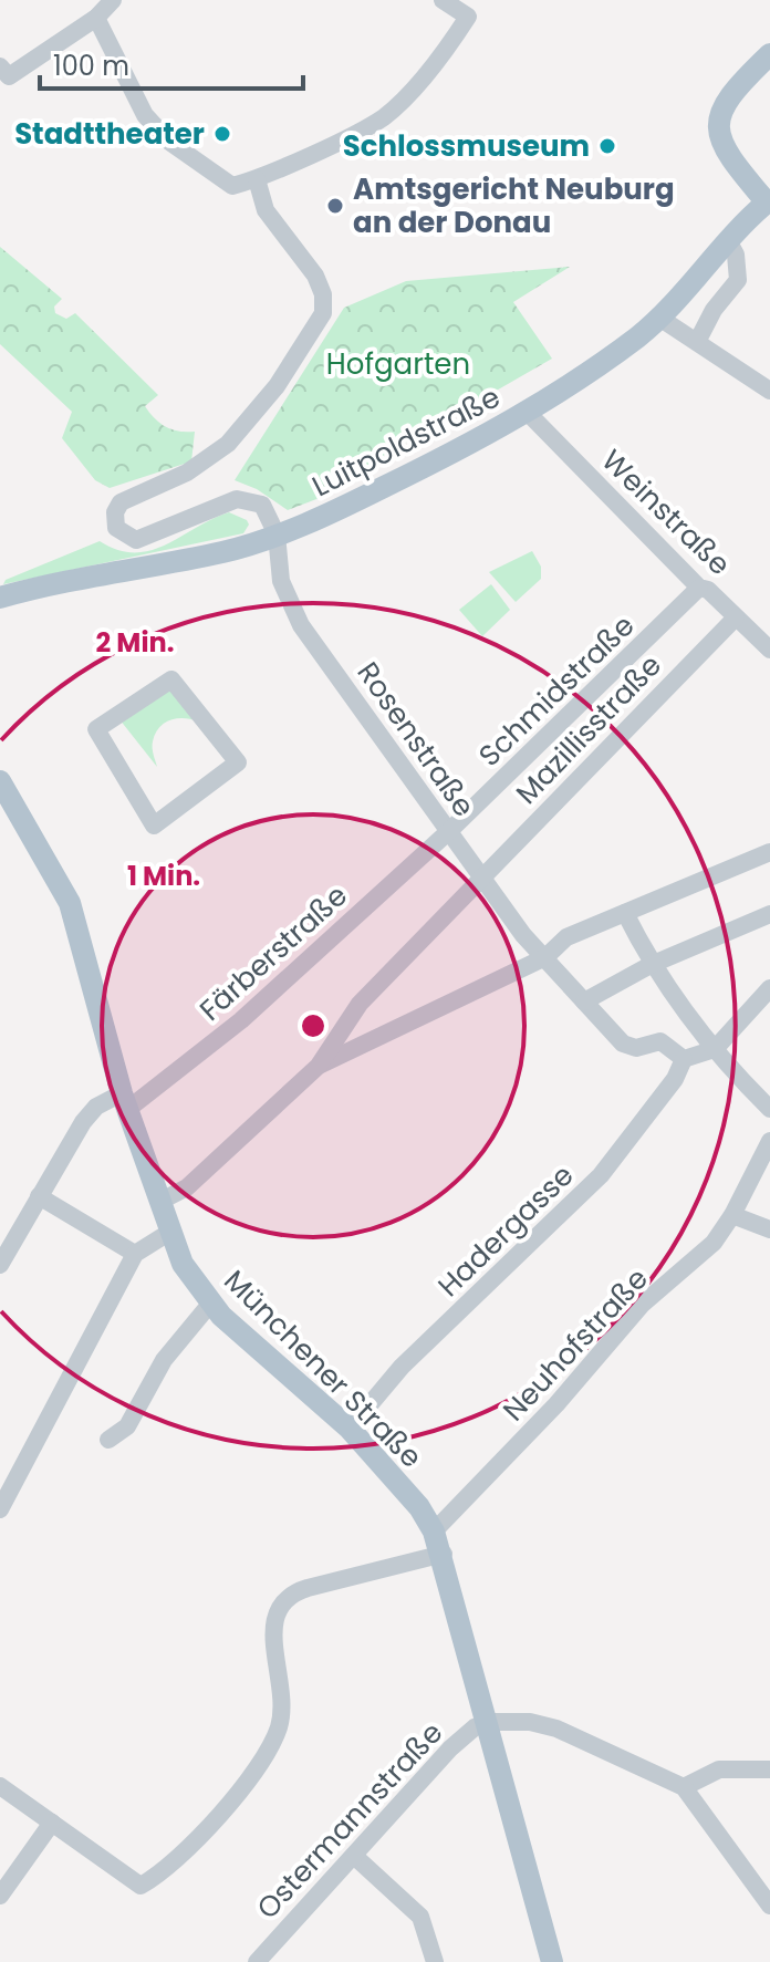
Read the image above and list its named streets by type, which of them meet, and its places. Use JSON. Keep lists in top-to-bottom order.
{
  "streets": {
    "main road": ["Luitpoldstraße", "Münchener Straße"],
    "street": [
      "Weinstraße",
      "Schmidstraße",
      "Mazillisstraße",
      "Rosenstraße",
      "Färberstraße",
      "Hadergasse",
      "Neuhofstraße",
      "Ostermannstraße"
    ]
  },
  "crossings": [
    ["Luitpoldstraße", "Weinstraße"],
    ["Luitpoldstraße", "Rosenstraße"],
    ["Weinstraße", "Schmidstraße"],
    ["Weinstraße", "Mazillisstraße"],
    ["Schmidstraße", "Rosenstraße"],
    ["Schmidstraße", "Färberstraße"],
    ["Mazillisstraße", "Rosenstraße"],
    ["Rosenstraße", "Färberstraße"],
    ["Rosenstraße", "Hadergasse"],
    ["Färberstraße", "Münchener Straße"],
    ["Hadergasse", "Münchener Straße"],
    ["Neuhofstraße", "Münchener Straße"],
    ["Münchener Straße", "Ostermannstraße"]
  ],
  "parks": ["Hofgarten"],
  "places": ["Stadttheater", "Schlossmuseum", "Amtsgericht Neuburg an der Donau"],
  "scale_bar": "100 m",
  "rings": ["2 Min.", "1 Min."]
}
